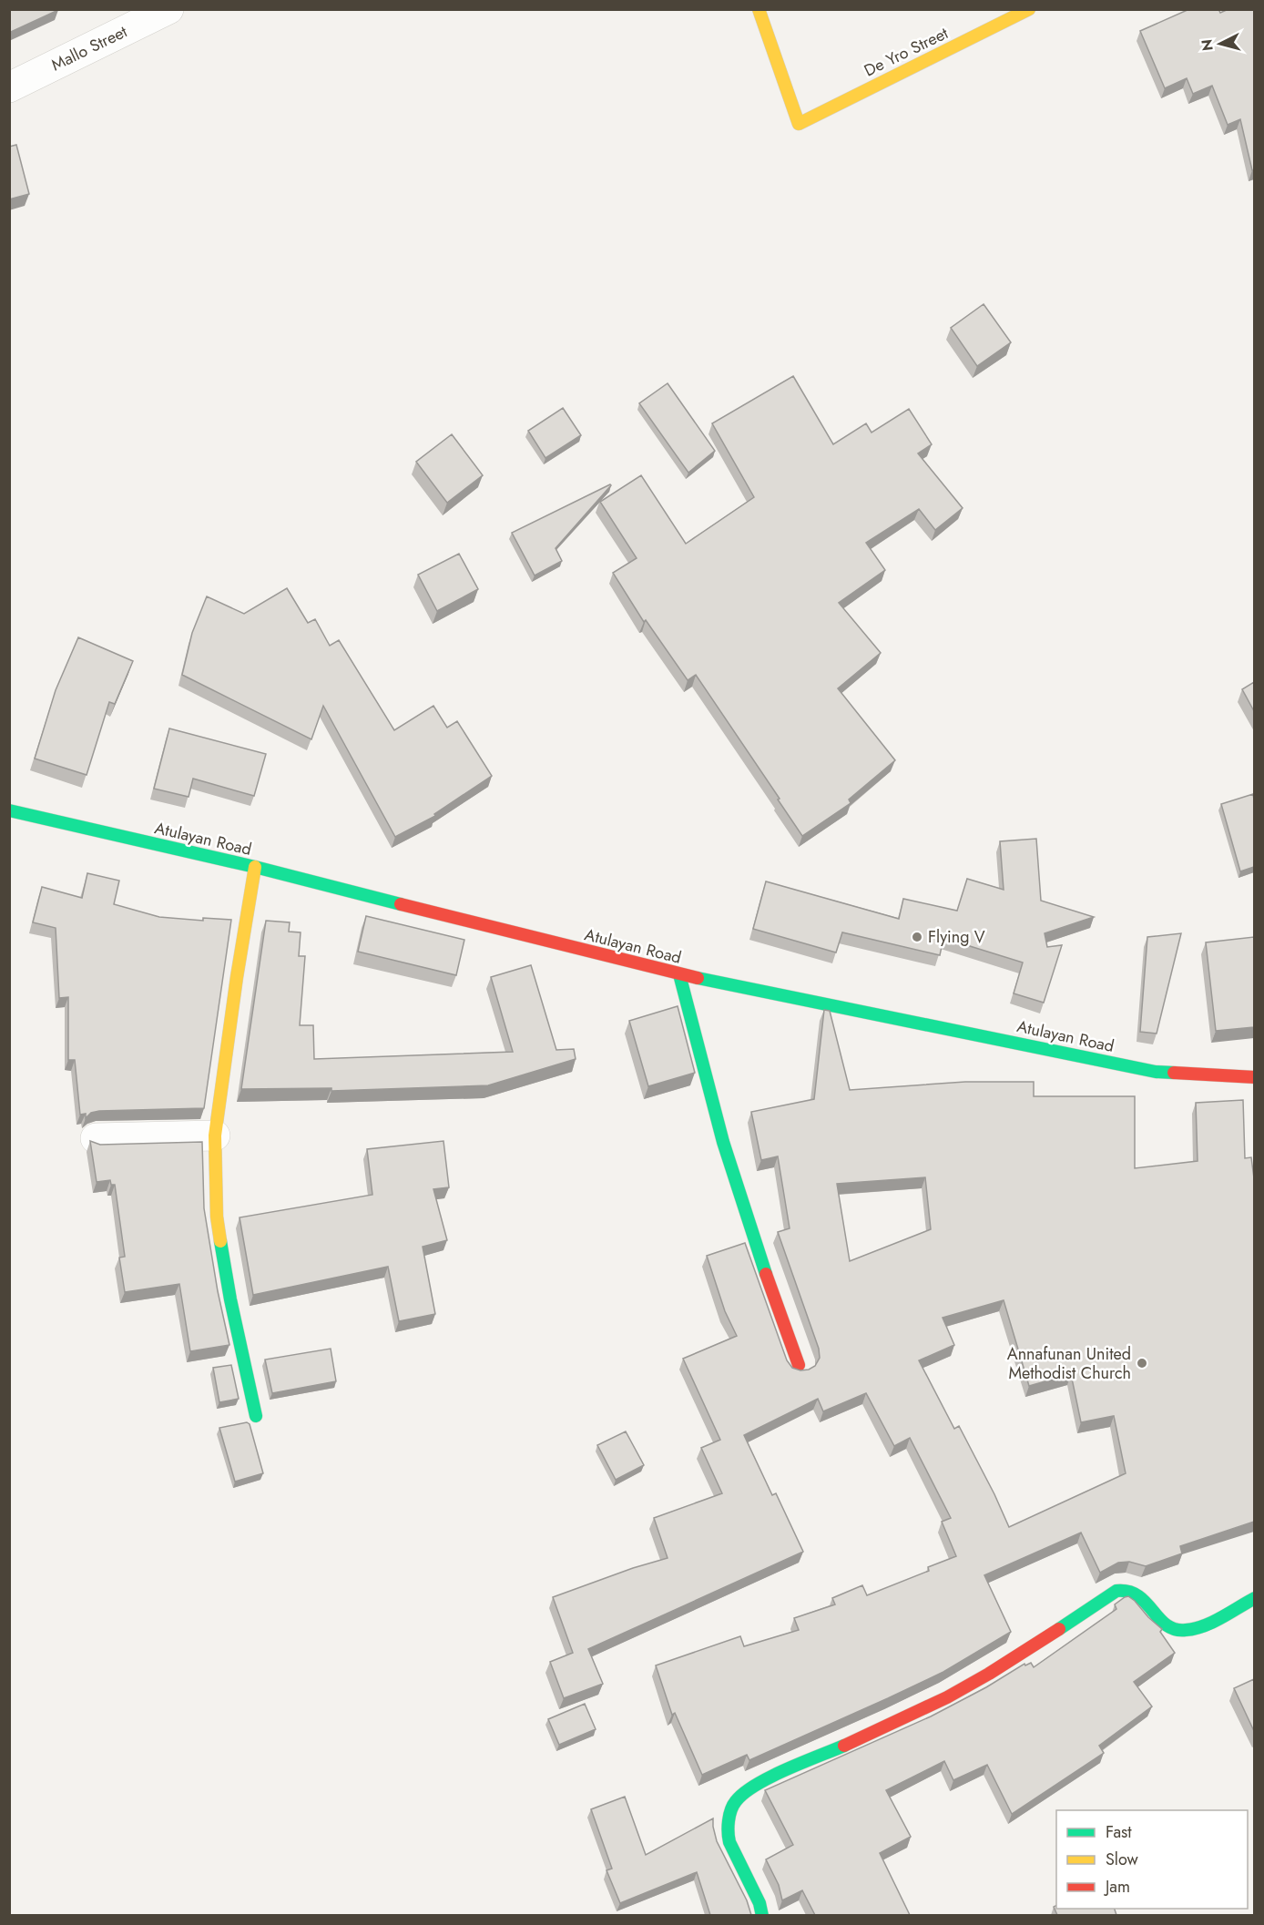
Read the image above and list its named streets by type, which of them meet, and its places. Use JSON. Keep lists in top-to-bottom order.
{
  "streets": {
    "street": ["Mallo Street", "De Yro Street", "Atulayan Road"]
  },
  "places": ["Flying V", "Annafunan United Methodist Church"],
  "legend": ["Fast", "Slow", "Jam"],
  "north": "left"
}
